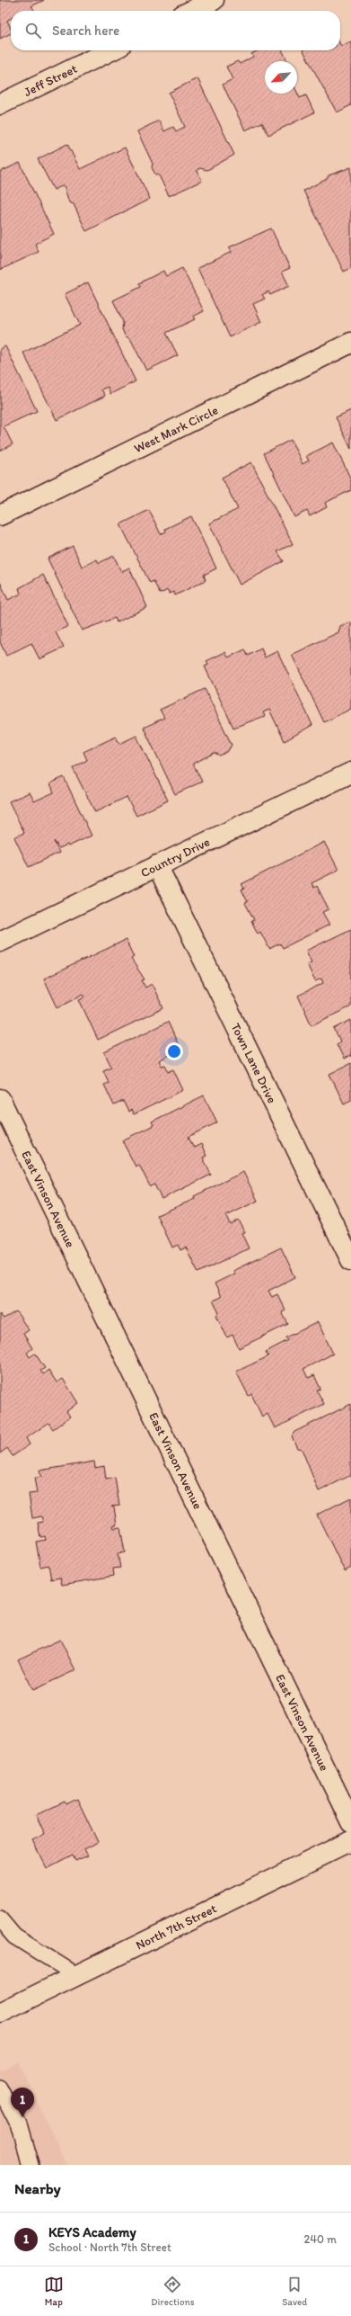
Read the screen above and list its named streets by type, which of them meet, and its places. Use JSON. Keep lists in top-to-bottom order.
{
  "streets": {
    "street": [
      "Jeff Street",
      "West Mark Circle",
      "Country Drive",
      "Town Lane Drive",
      "East Vinson Avenue",
      "North 7th Street"
    ]
  },
  "crossings": [
    ["Country Drive", "Town Lane Drive"]
  ],
  "north": "bottom left",
  "page": {
    "search": "Search here",
    "pins": "1",
    "heading": "Nearby",
    "list": [
      {
        "mark": "1",
        "name": "KEYS Academy",
        "note": "School · North 7th Street",
        "value": "240 m"
      }
    ],
    "nav": ["Map", "Directions", "Saved"]
  }
}
